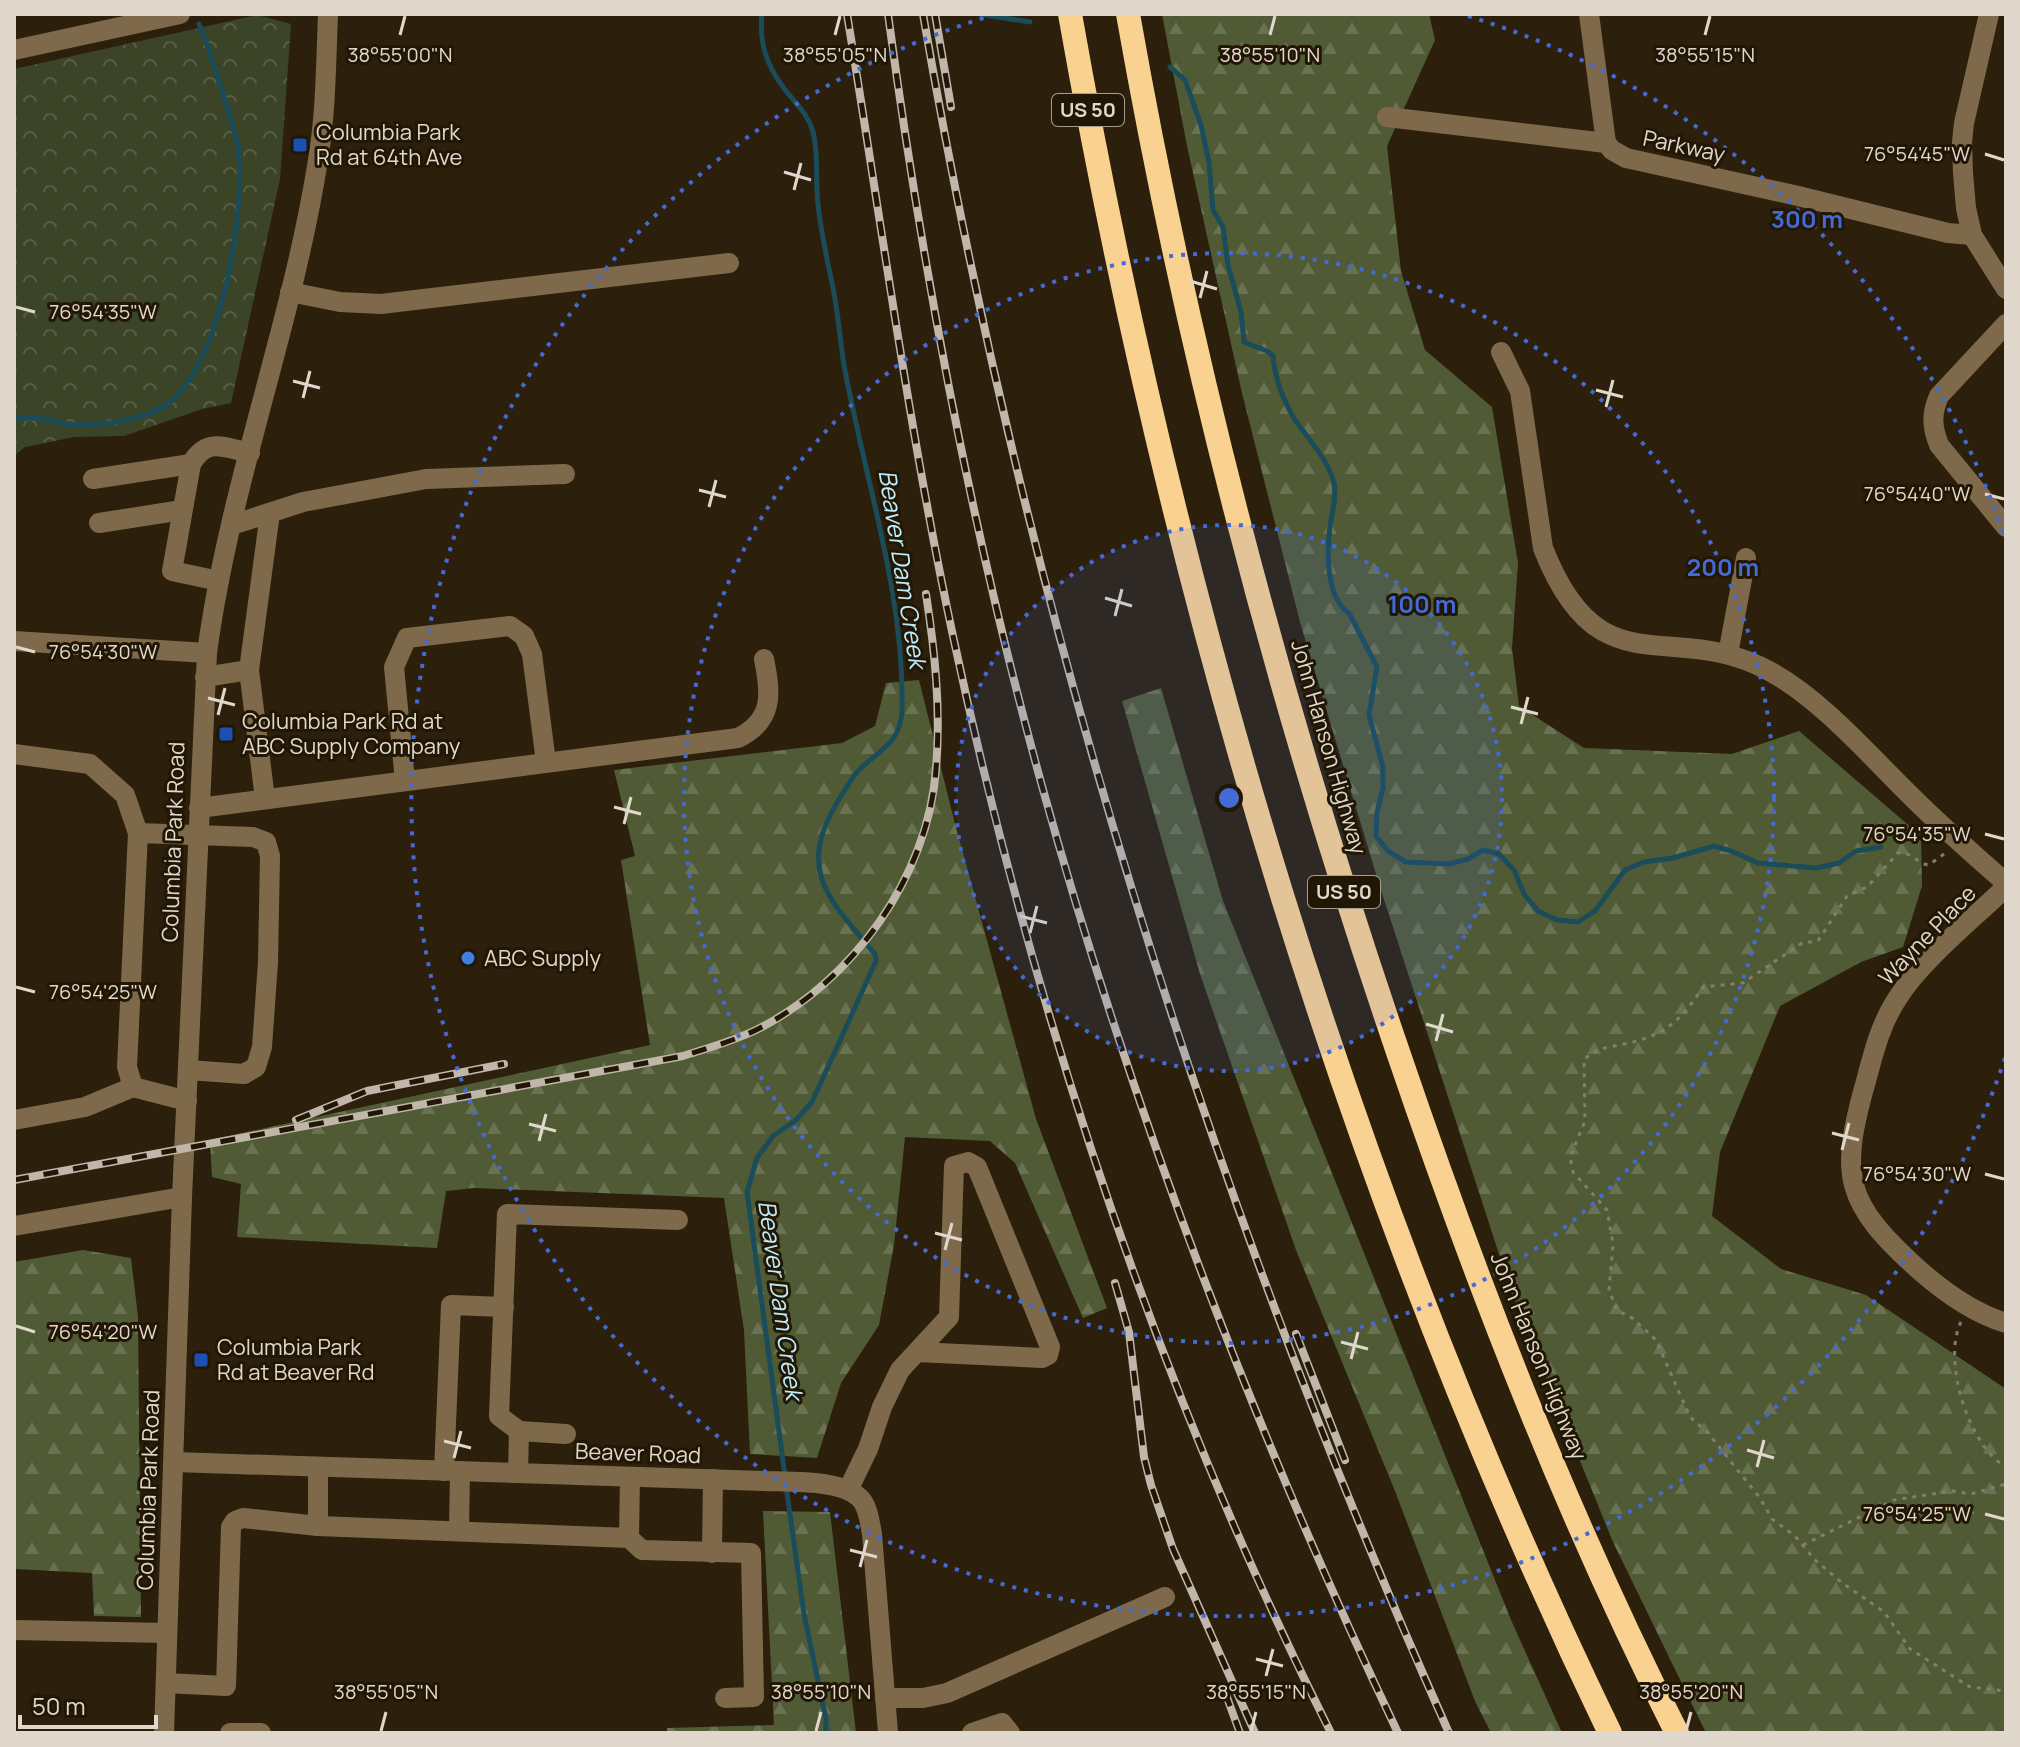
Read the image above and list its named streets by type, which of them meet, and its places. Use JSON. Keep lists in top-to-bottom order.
{
  "streets": {
    "highway": ["US 50", "John Hanson Highway"],
    "street": [
      "Parkway",
      "Columbia Park Road",
      "Wayne Place",
      "Beaver Road"
    ]
  },
  "crossings": [
    ["Columbia Park Road", "Beaver Road"]
  ],
  "water": ["Beaver Dam Creek"],
  "places": {
    "transit": ["Columbia Park Rd at 64th Ave", "Columbia Park Rd at ABC Supply Company", "Columbia Park Rd at Beaver Rd"],
    "other": ["ABC Supply"]
  },
  "scale_bar": "50 m",
  "coordinates": [
    "38°55'00\"N",
    "38°55'05\"N",
    "38°55'10\"N",
    "38°55'15\"N",
    "76°54'45\"W",
    "76°54'35\"W",
    "76°54'40\"W",
    "76°54'30\"W",
    "76°54'25\"W",
    "76°54'20\"W",
    "38°55'20\"N"
  ],
  "rings": ["300 m", "200 m", "100 m"]
}
